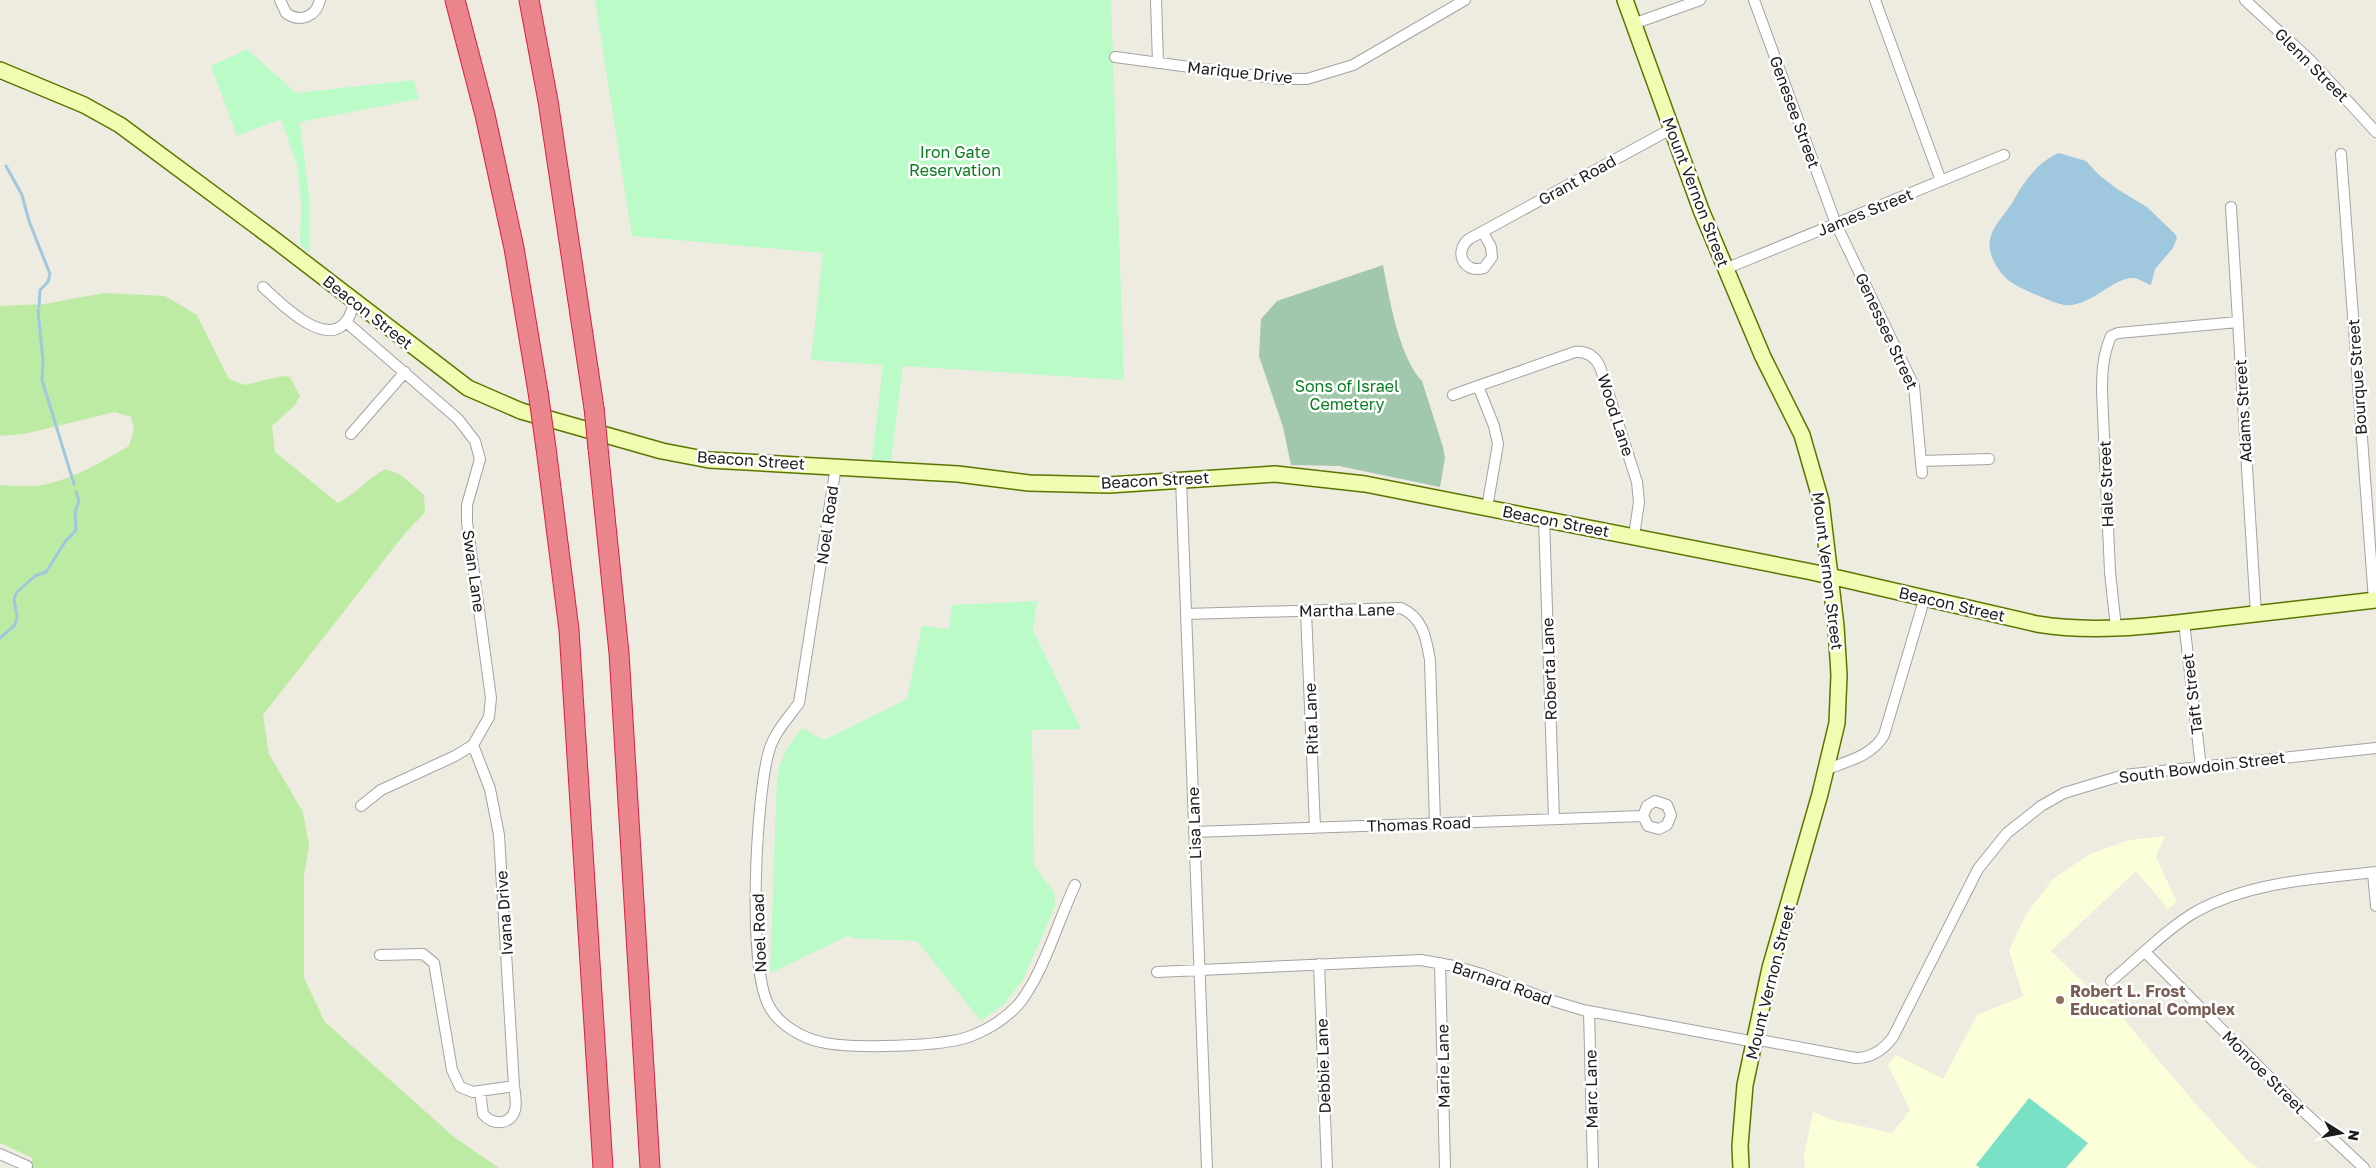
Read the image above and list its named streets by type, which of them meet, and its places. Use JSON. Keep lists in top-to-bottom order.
{
  "streets": {
    "main road": ["Mount Vernon Street", "Beacon Street"],
    "street": [
      "Glenn Street",
      "Marique Drive",
      "Genesee Street",
      "Grant Road",
      "James Street",
      "Genessee Street",
      "Bourque Street",
      "Adams Street",
      "Wood Lane",
      "Hale Street",
      "Noel Road",
      "Swan Lane",
      "Martha Lane",
      "Roberta Lane",
      "Taft Street",
      "Rita Lane",
      "South Bowdoin Street",
      "Lisa Lane",
      "Thomas Road",
      "Ivana Drive",
      "Barnard Road",
      "Debbie Lane",
      "Marie Lane",
      "Monroe Street",
      "Marc Lane"
    ]
  },
  "crossings": [
    ["Genesee Street", "James Street"],
    ["Genesee Street", "Genessee Street"],
    ["Grant Road", "Mount Vernon Street"],
    ["Mount Vernon Street", "James Street"],
    ["Mount Vernon Street", "Beacon Street"],
    ["Mount Vernon Street", "Barnard Road"],
    ["James Street", "Genessee Street"],
    ["Beacon Street", "Bourque Street"],
    ["Beacon Street", "Adams Street"],
    ["Beacon Street", "Wood Lane"],
    ["Beacon Street", "Hale Street"],
    ["Beacon Street", "Noel Road"],
    ["Beacon Street", "Roberta Lane"],
    ["Beacon Street", "Taft Street"],
    ["Beacon Street", "Lisa Lane"],
    ["Adams Street", "Hale Street"],
    ["Swan Lane", "Ivana Drive"],
    ["Martha Lane", "Rita Lane"],
    ["Martha Lane", "Lisa Lane"],
    ["Martha Lane", "Thomas Road"],
    ["Roberta Lane", "Thomas Road"],
    ["Taft Street", "South Bowdoin Street"],
    ["Rita Lane", "Thomas Road"],
    ["South Bowdoin Street", "Barnard Road"],
    ["Lisa Lane", "Thomas Road"],
    ["Lisa Lane", "Barnard Road"],
    ["Barnard Road", "Debbie Lane"],
    ["Barnard Road", "Marie Lane"],
    ["Barnard Road", "Marc Lane"]
  ],
  "parks": ["Iron Gate Reservation", "Sons of Israel Cemetery"],
  "places": ["Robert L. Frost Educational Complex"],
  "north": "right"
}
